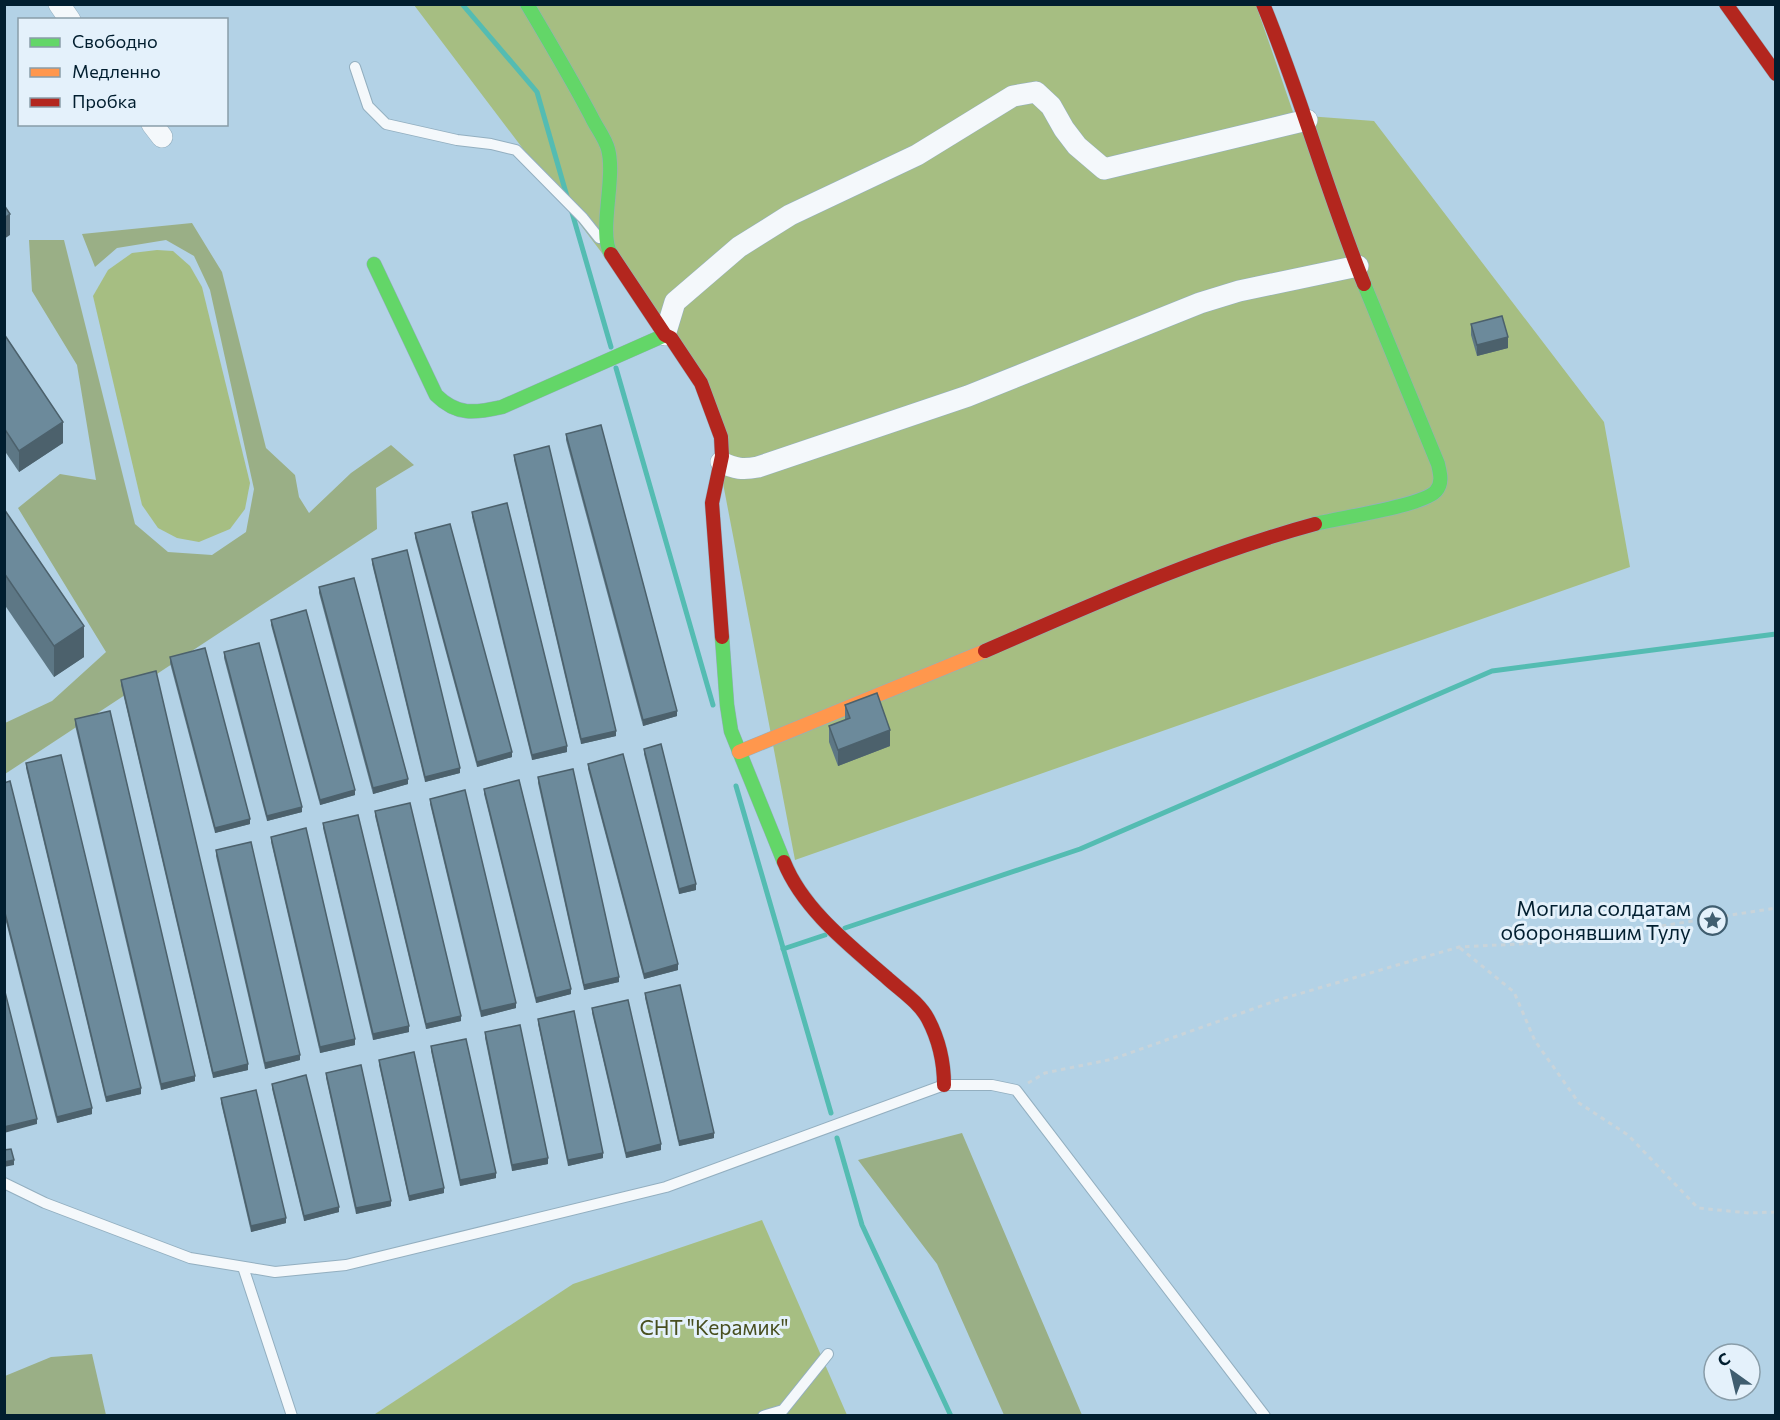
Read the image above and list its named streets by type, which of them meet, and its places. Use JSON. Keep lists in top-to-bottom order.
{
  "parks": ["СНТ \"Керамик\""],
  "places": {
    "place": ["Могила солдатам оборонявшим Тулу"]
  },
  "legend": ["Свободно", "Медленно", "Пробка"],
  "north": "top left"
}
